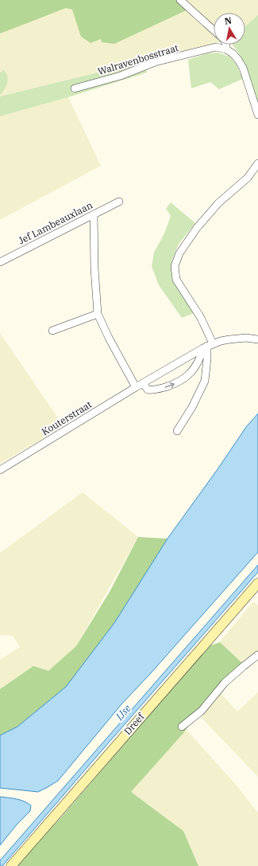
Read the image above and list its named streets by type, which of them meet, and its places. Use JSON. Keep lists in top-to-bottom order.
{
  "streets": {
    "main road": ["Dreef"],
    "street": ["Walravenbosstraat", "Jef Lambeauxlaan", "Kouterstraat"]
  },
  "water": ["IJse"],
  "north": "top"
}
